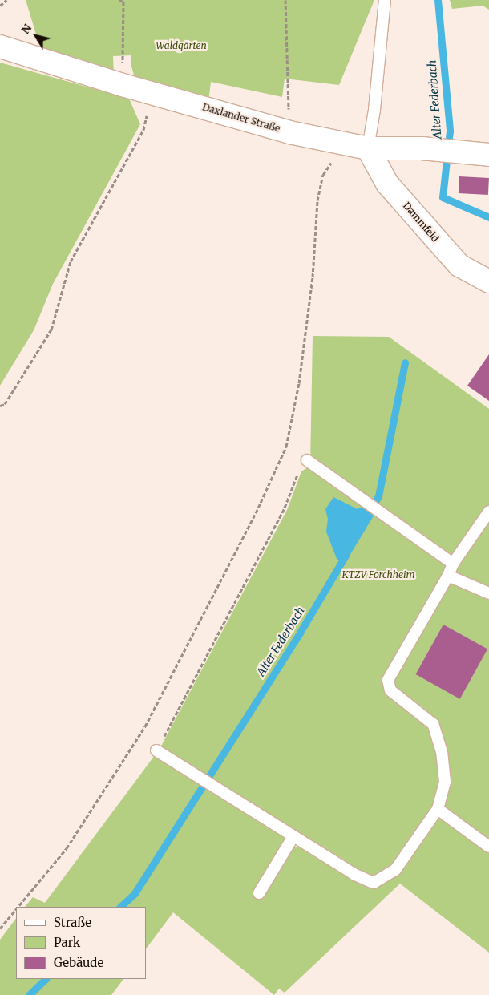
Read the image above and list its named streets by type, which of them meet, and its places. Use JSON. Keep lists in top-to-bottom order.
{
  "streets": {
    "street": ["Daxlander Straße", "Dammfeld"]
  },
  "crossings": [
    ["Daxlander Straße", "Dammfeld"]
  ],
  "water": ["Alter Federbach"],
  "parks": ["Waldgärten", "KTZV Forchheim"],
  "legend": ["Straße", "Park", "Gebäude"],
  "north": "top left"
}
